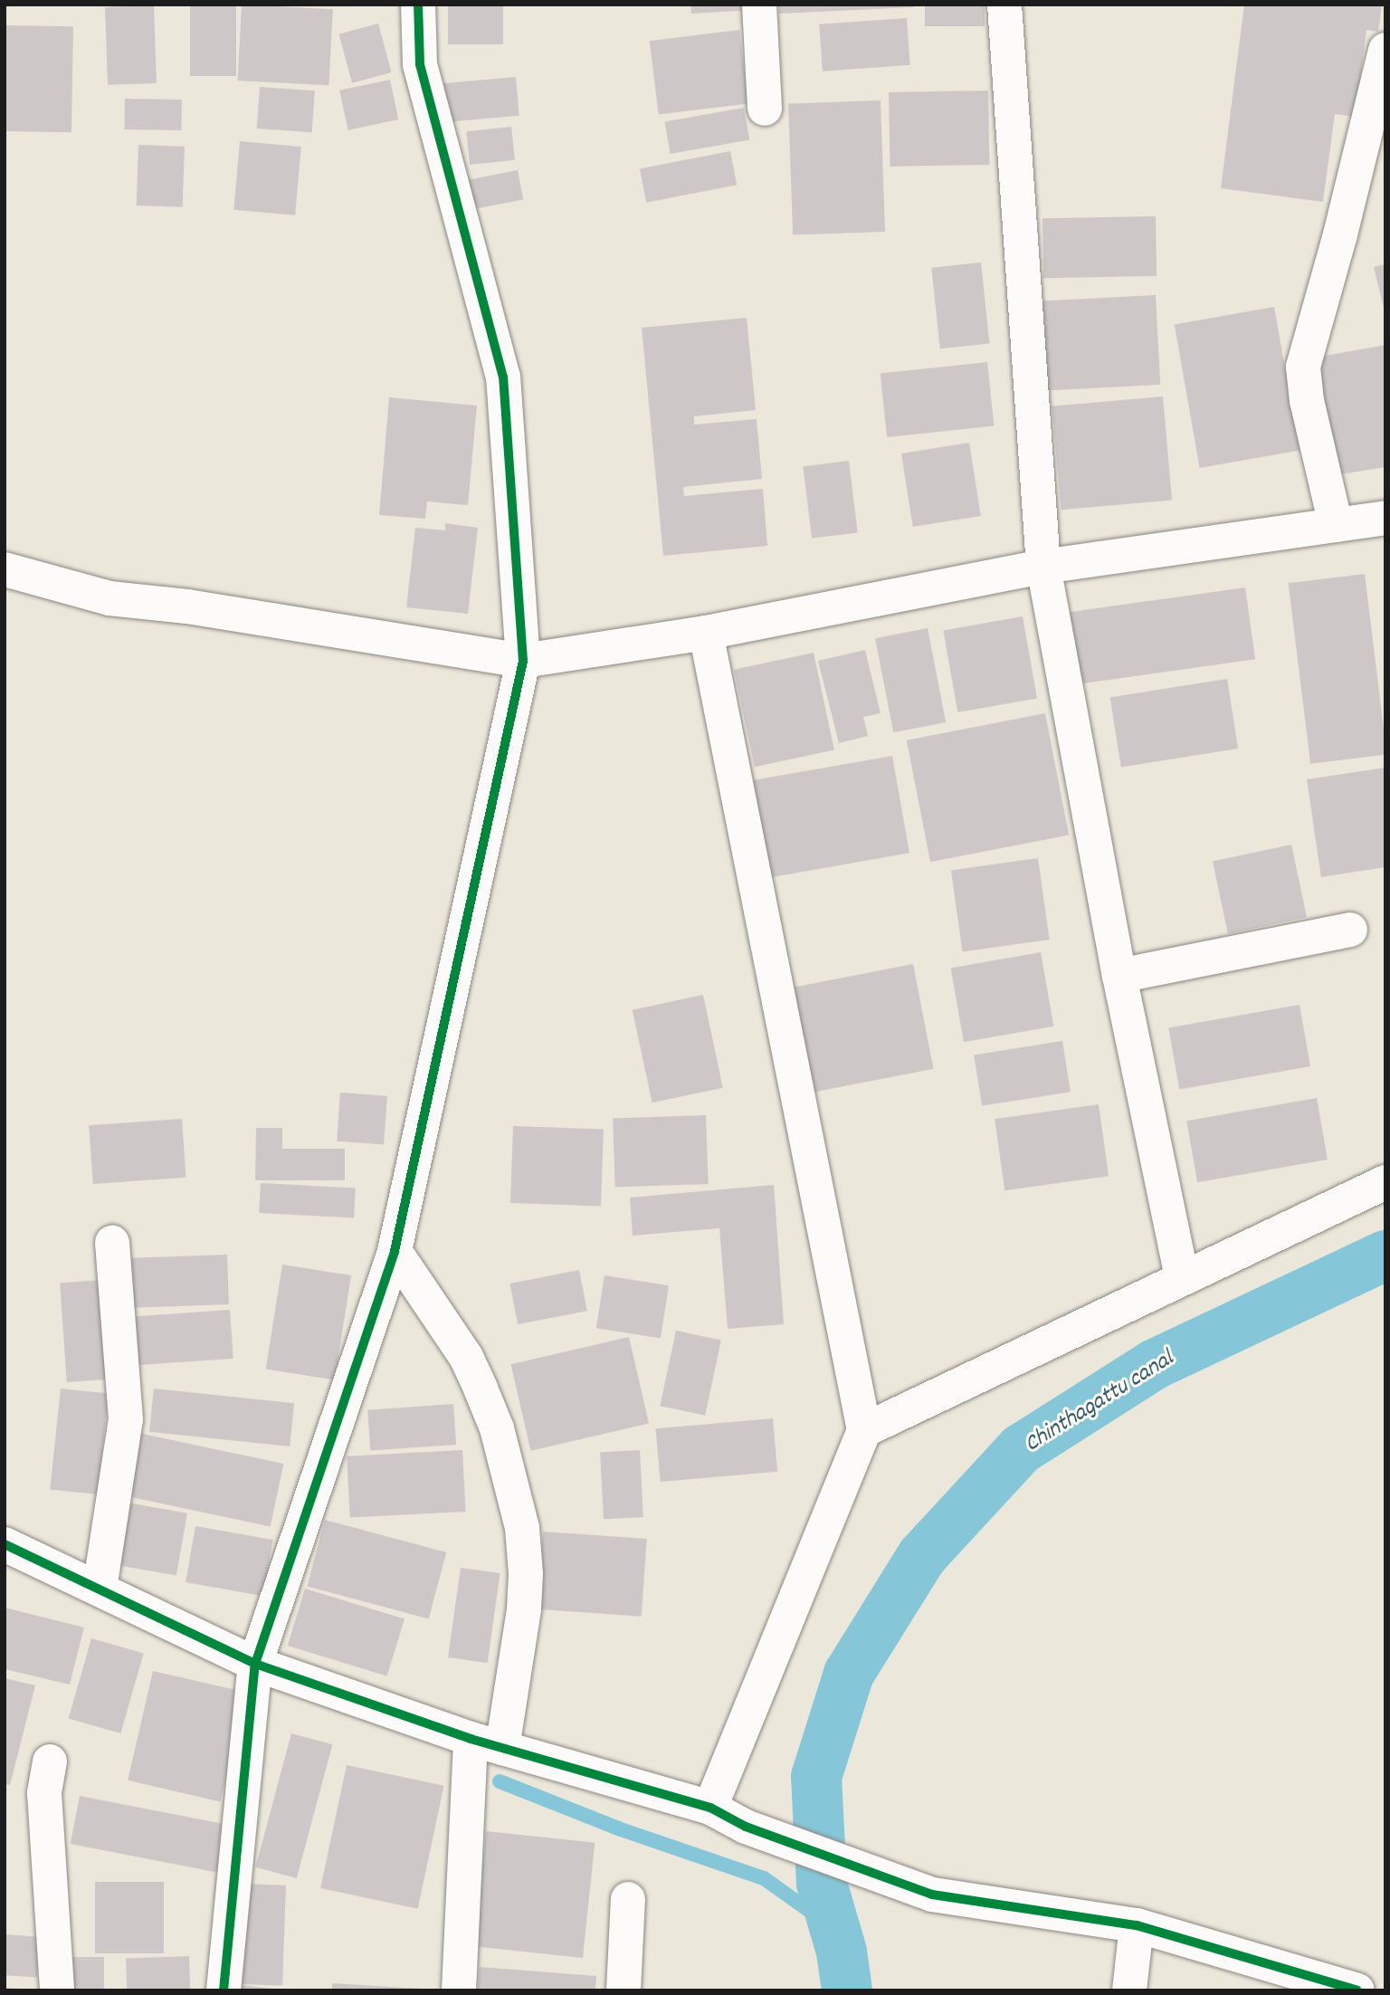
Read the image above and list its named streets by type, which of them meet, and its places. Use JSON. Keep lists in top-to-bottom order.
{
  "water": ["Chinthagattu canal"]
}
